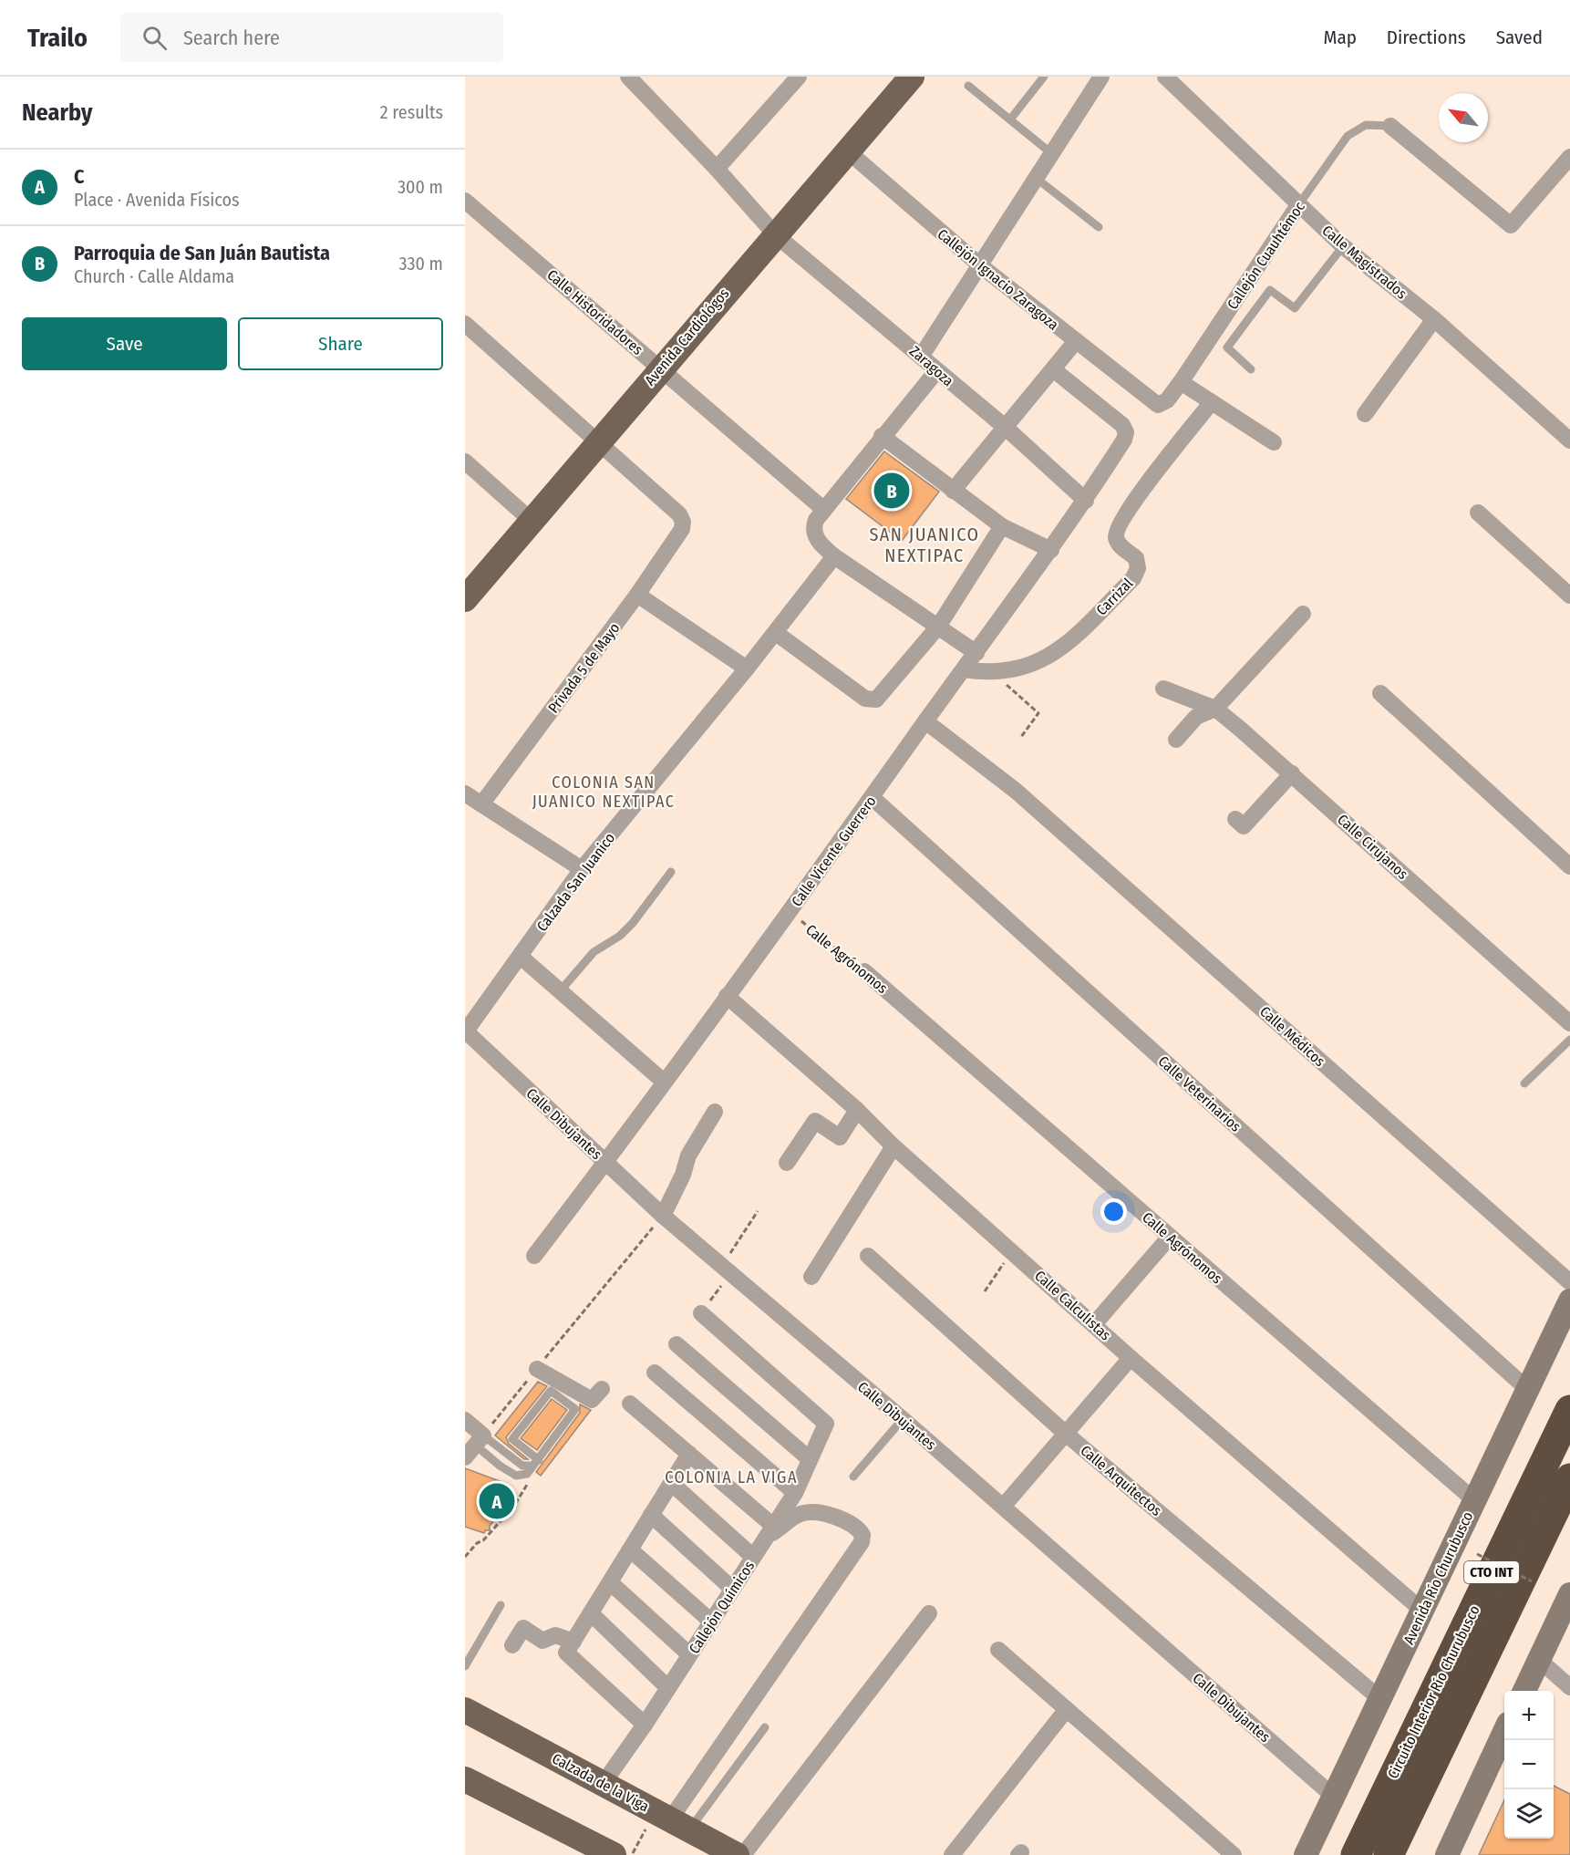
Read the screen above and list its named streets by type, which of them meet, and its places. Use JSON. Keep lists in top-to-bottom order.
{
  "streets": {
    "highway": ["CTO INT", "Circuito Interior Río Churubusco"],
    "main road": ["Avenida Cardiológos", "Avenida Río Churubusco", "Calzada de la Viga"],
    "street": [
      "Callejón Cuauhtémoc",
      "Calle Magistrados",
      "Callejón Ignacio Zaragoza",
      "Calle Historidadores",
      "Zaragoza",
      "Carrizal",
      "Privada 5 de Mayo",
      "Calle Cirujanos",
      "Calle Vicente Guerrero",
      "Calzada San Juanico",
      "Calle Agrónomos",
      "Calle Médicos",
      "Calle Veterinarios",
      "Calle Dibujantes",
      "Calle Calculistas",
      "Calle Arquitectos",
      "Callejón Químicos"
    ]
  },
  "crossings": [
    ["Callejón Cuauhtémoc", "Calle Magistrados"],
    ["Callejón Cuauhtémoc", "Callejón Ignacio Zaragoza"],
    ["Callejón Ignacio Zaragoza", "Avenida Cardiológos"],
    ["Calle Historidadores", "Avenida Cardiológos"],
    ["Avenida Cardiológos", "Zaragoza"],
    ["Avenida Cardiológos", "Privada 5 de Mayo"],
    ["Zaragoza", "Calle Vicente Guerrero"],
    ["Carrizal", "Calle Vicente Guerrero"],
    ["Calle Vicente Guerrero", "Calle Agrónomos"],
    ["Calle Vicente Guerrero", "Calle Médicos"],
    ["Calle Vicente Guerrero", "Calle Veterinarios"],
    ["Calle Vicente Guerrero", "Calle Dibujantes"],
    ["Calle Vicente Guerrero", "Calle Calculistas"],
    ["Calzada San Juanico", "Calle Dibujantes"],
    ["Calle Agrónomos", "Avenida Río Churubusco"],
    ["Calle Veterinarios", "Avenida Río Churubusco"],
    ["Calle Dibujantes", "Avenida Río Churubusco"],
    ["Calle Calculistas", "Avenida Río Churubusco"],
    ["Calle Arquitectos", "Avenida Río Churubusco"],
    ["Callejón Químicos", "Calzada de la Viga"]
  ],
  "districts": ["SAN JUANICO NEXTIPAC", "COLONIA SAN JUANICO NEXTIPAC", "COLONIA LA VIGA"],
  "north": "top left",
  "page": {
    "header": "Trailo",
    "search": "Search here",
    "nav": ["Map", "Directions", "Saved"],
    "heading": ["Nearby", "2 results"],
    "list": [
      {
        "mark": "A",
        "name": "C",
        "note": "Place · Avenida Físicos",
        "value": "300 m"
      },
      {
        "mark": "B",
        "name": "Parroquia de San Juán Bautista",
        "note": "Church · Calle Aldama",
        "value": "330 m"
      }
    ],
    "buttons": ["Save", "Share"],
    "pins": ["B", "A"],
    "map_buttons": ["+", "−"]
  }
}
